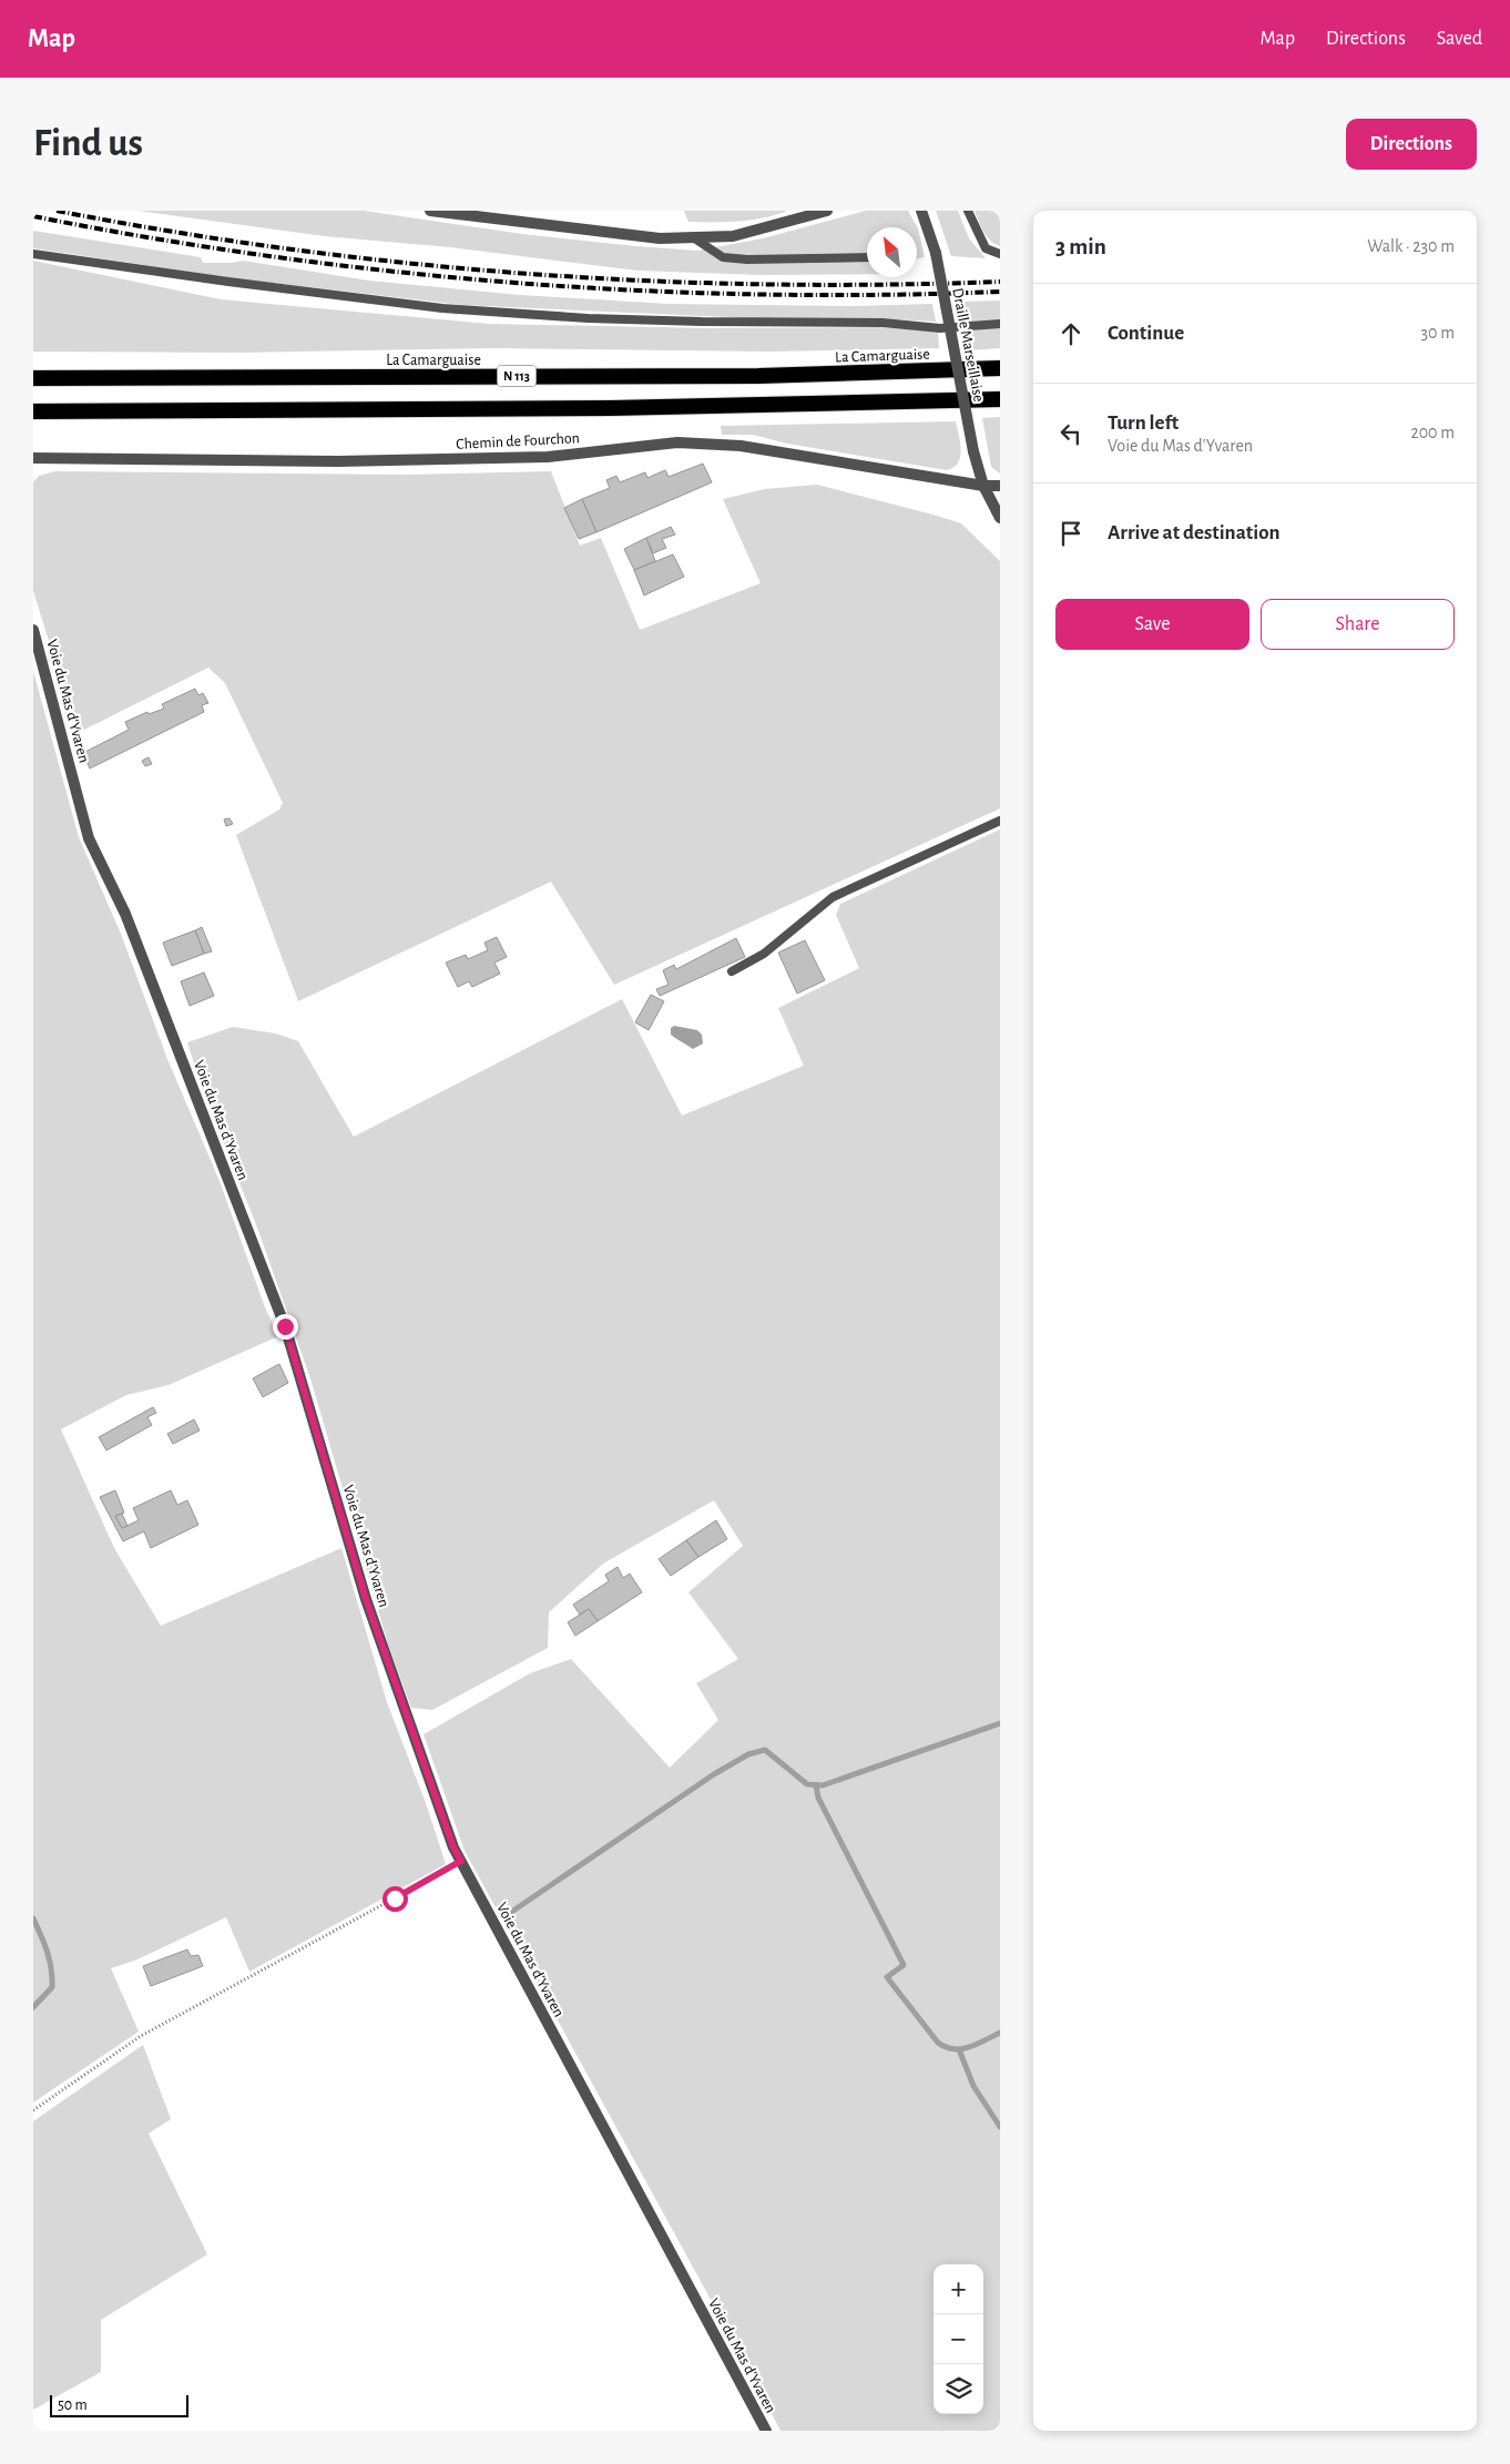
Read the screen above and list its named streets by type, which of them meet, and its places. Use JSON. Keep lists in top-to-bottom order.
{
  "streets": {
    "highway": ["La Camarguaise", "N 113"],
    "street": ["Draille Marseillaise", "Chemin de Fourchon", "Voie du Mas d'Yvaren"]
  },
  "crossings": [
    ["Draille Marseillaise", "Chemin de Fourchon"]
  ],
  "scale_bar": "50 m",
  "north": "top left",
  "page": {
    "header": "Map",
    "nav": ["Map", "Directions", "Saved"],
    "buttons": [
      "Directions",
      ["Save", "Share"]
    ],
    "title": "Find us",
    "heading": ["3 min", "Walk · 230 m"],
    "list": [
      ["Continue", "30 m"],
      ["Turn left", "Voie du Mas d'Yvaren", "200 m"],
      "Arrive at destination"
    ],
    "map_buttons": ["+", "−"],
    "scale": "50 m"
  }
}
